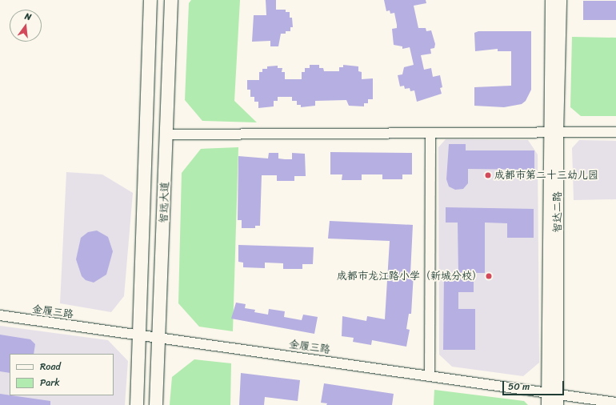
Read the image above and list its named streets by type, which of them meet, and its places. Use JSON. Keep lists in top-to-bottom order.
{
  "streets": {
    "main road": ["智远大道"],
    "street": ["智达二路", "金履三路"]
  },
  "crossings": [
    ["智远大道", "金履三路"],
    ["智达二路", "金履三路"]
  ],
  "places": ["成都市第二十三幼儿园", "成都市龙江路小学（新城分校）"],
  "legend": ["Road", "Park"],
  "scale_bar": "50 m",
  "north": "top"
}
